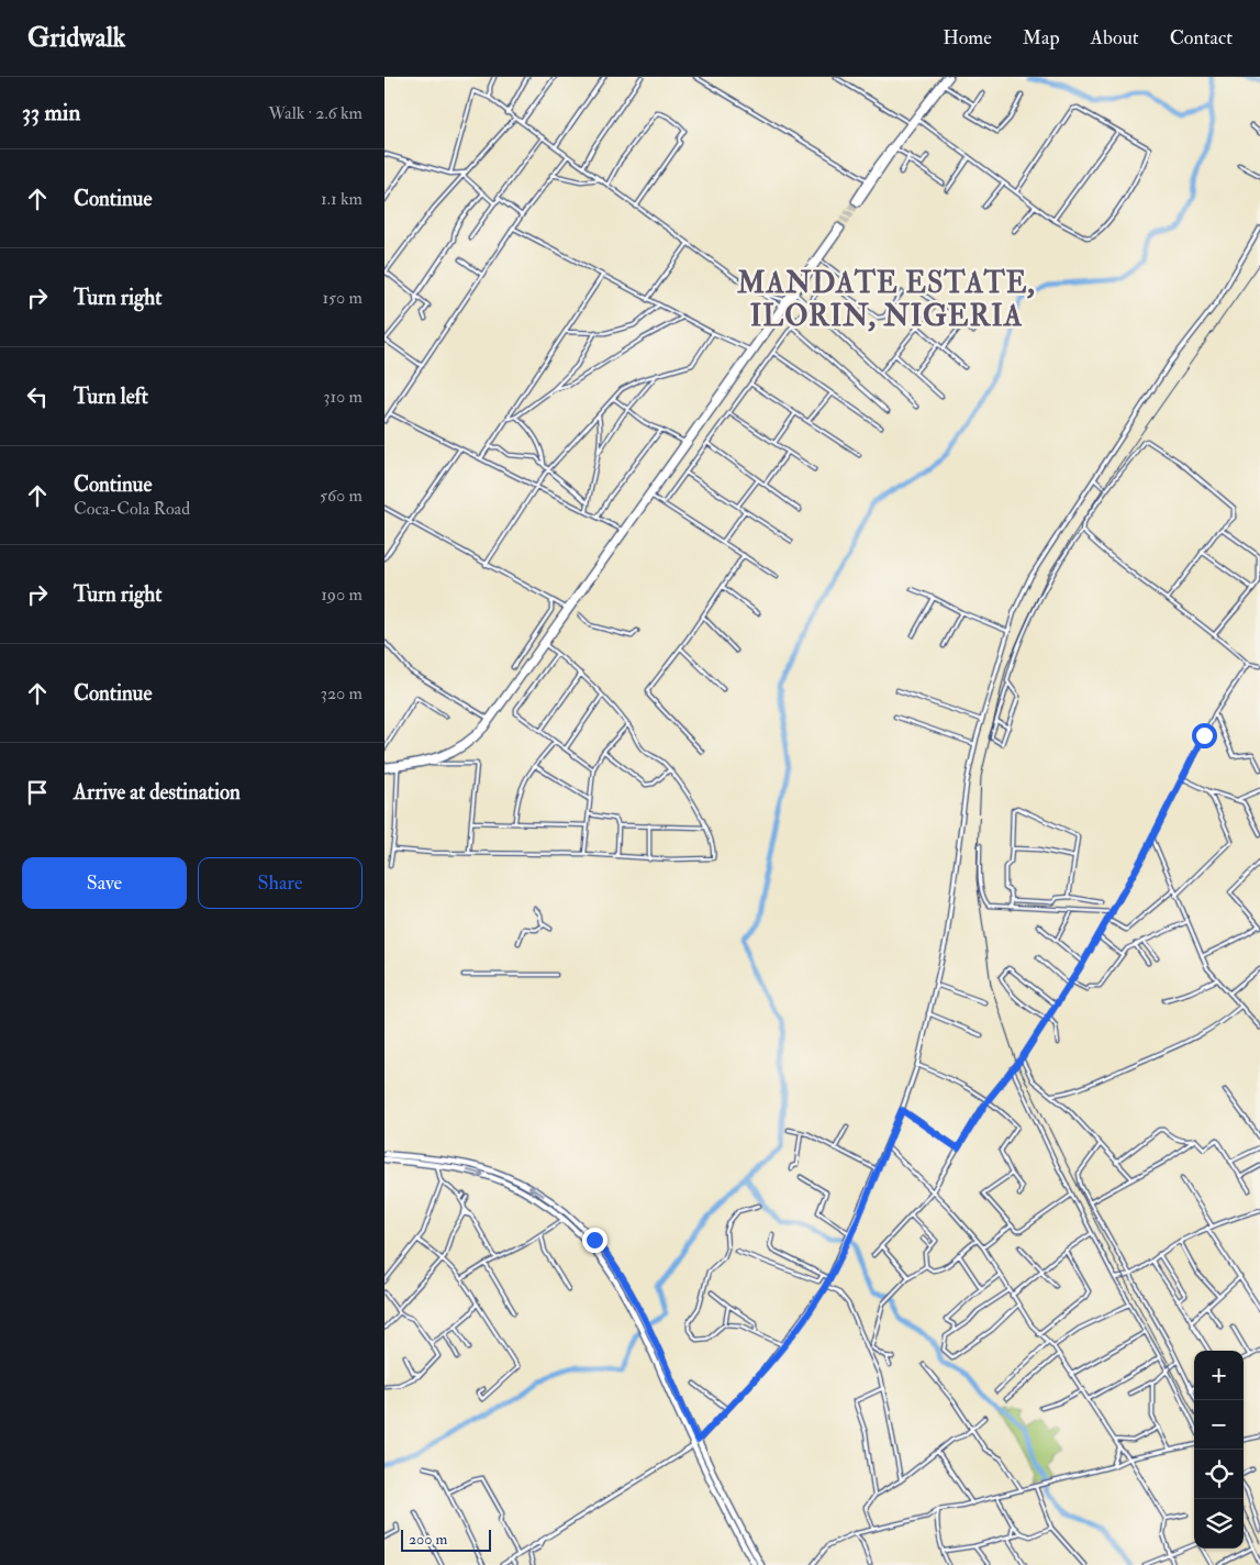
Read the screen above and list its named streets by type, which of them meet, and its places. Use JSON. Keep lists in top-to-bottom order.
{
  "districts": ["MANDATE ESTATE, ILORIN, NIGERIA"],
  "scale_bar": "200 m",
  "page": {
    "header": "Gridwalk",
    "nav": [
      "Home",
      "Map",
      "About",
      "Contact"
    ],
    "heading": ["33 min", "Walk · 2.6 km"],
    "list": [
      ["Continue", "1.1 km"],
      ["Turn right", "150 m"],
      ["Turn left", "310 m"],
      ["Continue", "Coca-Cola Road", "560 m"],
      ["Turn right", "190 m"],
      ["Continue", "320 m"],
      "Arrive at destination"
    ],
    "buttons": ["Save", "Share"],
    "map_buttons": ["+", "−"],
    "scale": "200 m"
  }
}
